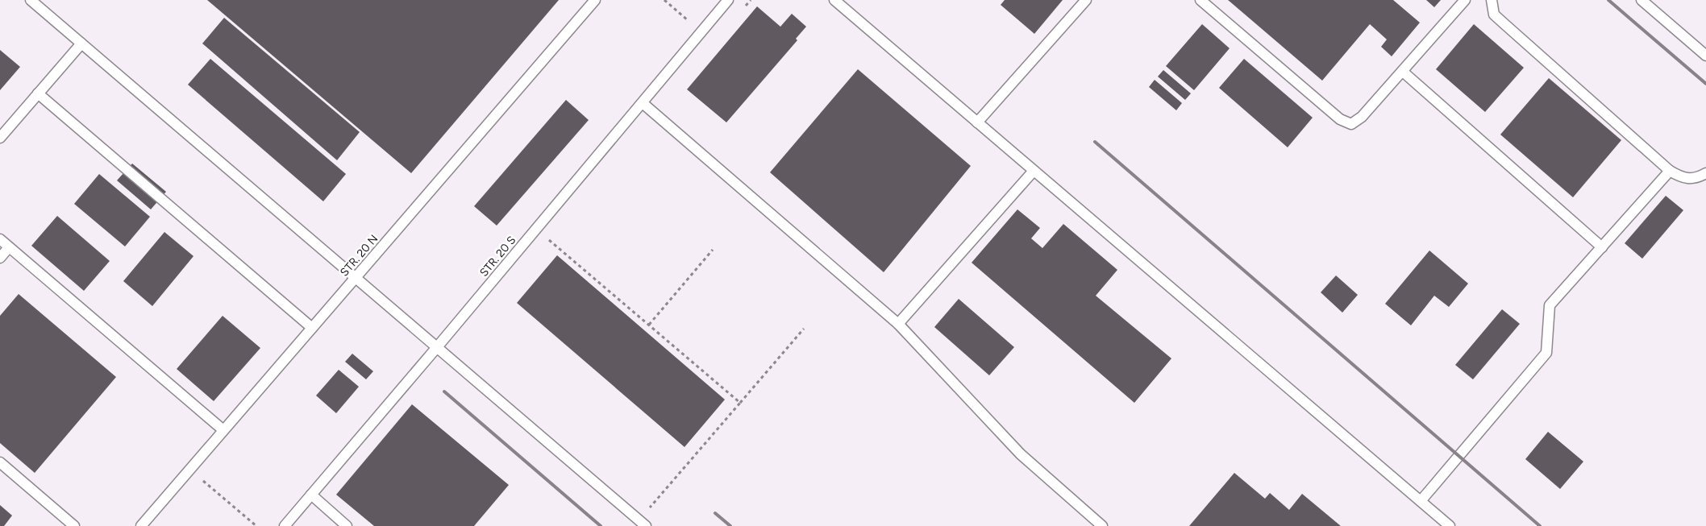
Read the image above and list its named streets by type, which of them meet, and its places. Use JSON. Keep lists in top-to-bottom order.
{
  "streets": {
    "lane": ["STR. 20 N", "STR. 20 S"]
  }
}
